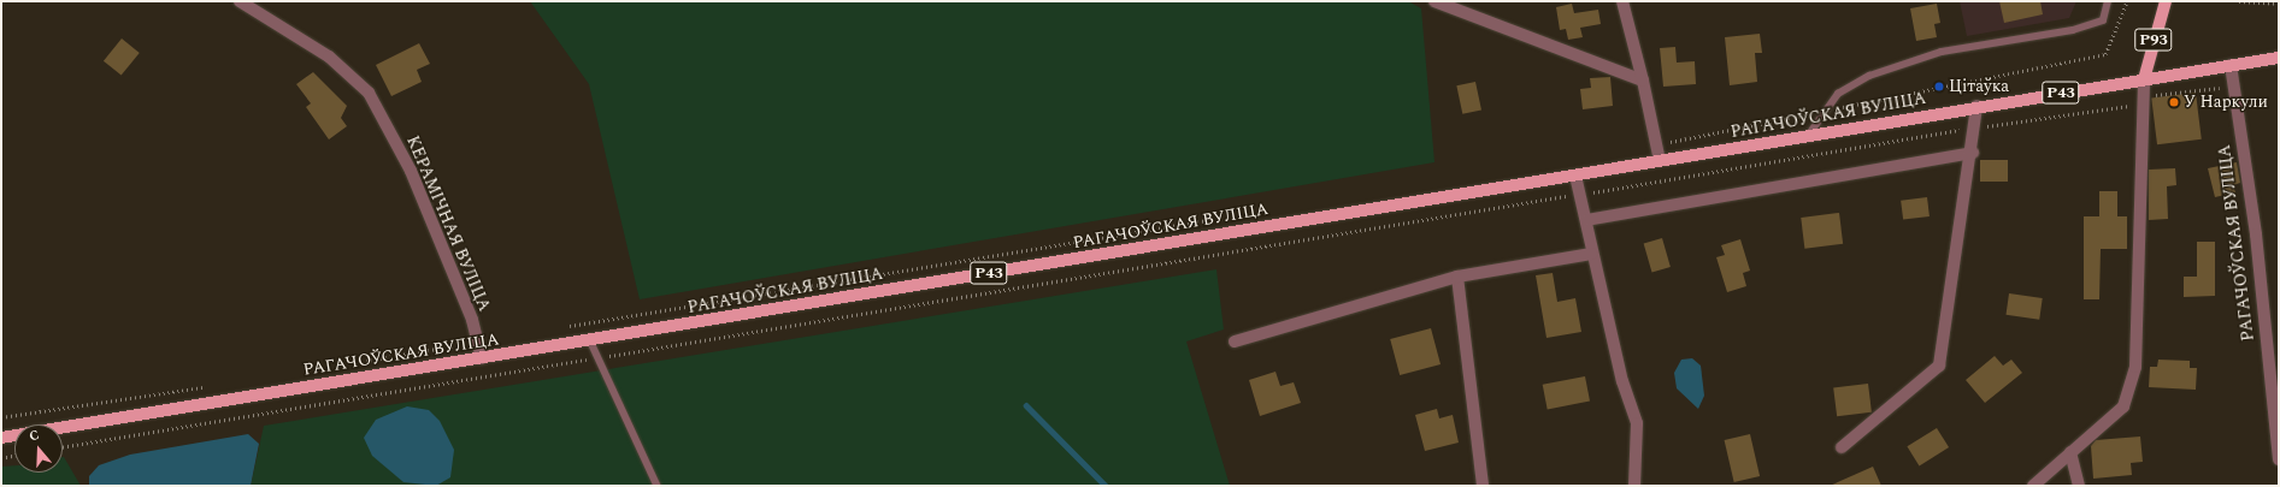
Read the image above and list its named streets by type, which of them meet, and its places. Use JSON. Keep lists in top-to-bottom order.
{
  "streets": {
    "main road": ["Р93", "Р43", "РАГАЧОЎСКАЯ ВУЛІЦА"],
    "street": ["КЕРАМІЧНАЯ ВУЛІЦА"]
  },
  "crossings": [
    ["Р93", "РАГАЧОЎСКАЯ ВУЛІЦА"],
    ["РАГАЧОЎСКАЯ ВУЛІЦА", "КЕРАМІЧНАЯ ВУЛІЦА"]
  ],
  "places": ["Цітаўка", "У Наркули"],
  "north": "top"
}
